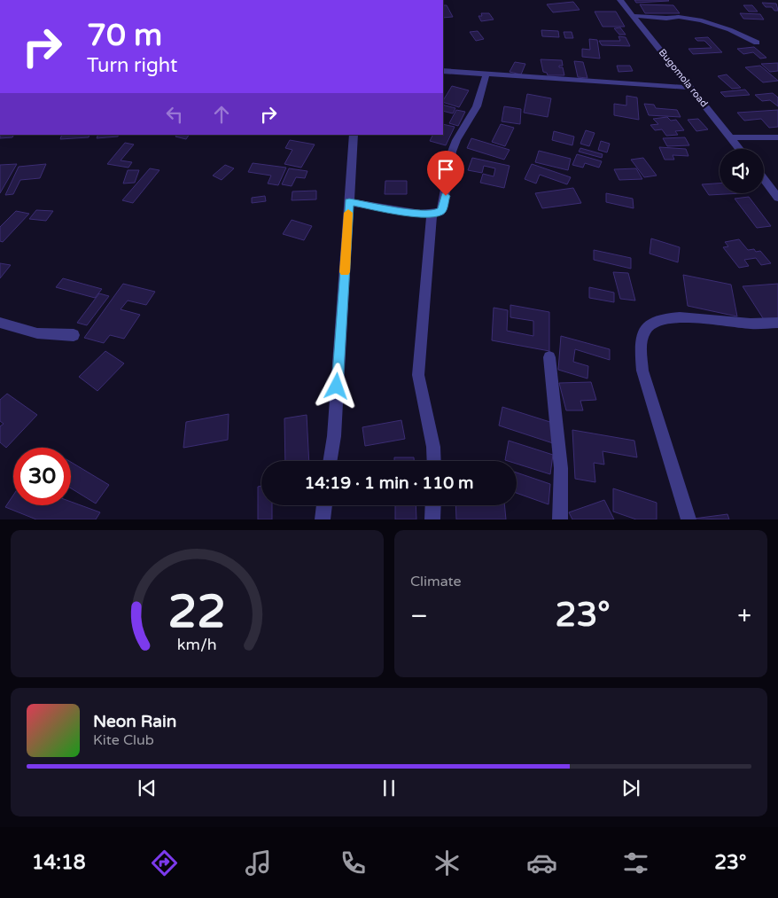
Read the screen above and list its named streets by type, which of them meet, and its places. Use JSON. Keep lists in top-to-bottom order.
{
  "streets": {
    "street": ["Bugomola road"]
  },
  "page": {
    "turn": ["70 m", "Turn right"],
    "limit": "30",
    "trip": "14:19 · 1 min · 110 m",
    "tile": "Climate",
    "heat": ["−", "23°", "+"],
    "song": ["Neon Rain", "Kite Club"],
    "tabs": ["14:18", "23°"],
    "gauge": ["22", "km/h"]
  }
}
